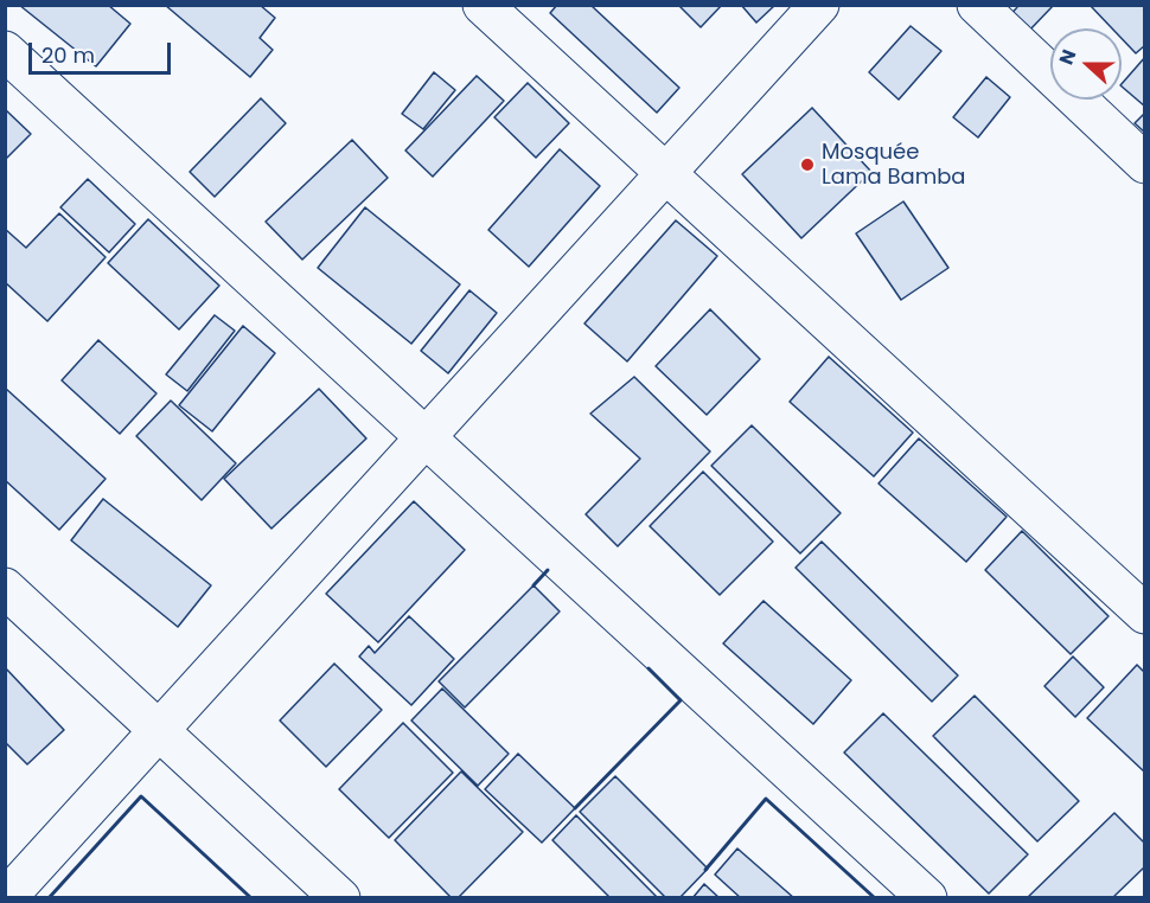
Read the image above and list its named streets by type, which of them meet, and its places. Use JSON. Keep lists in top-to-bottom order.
{
  "places": ["Mosquée Lama Bamba"],
  "scale_bar": "20 m",
  "north": "left"
}
